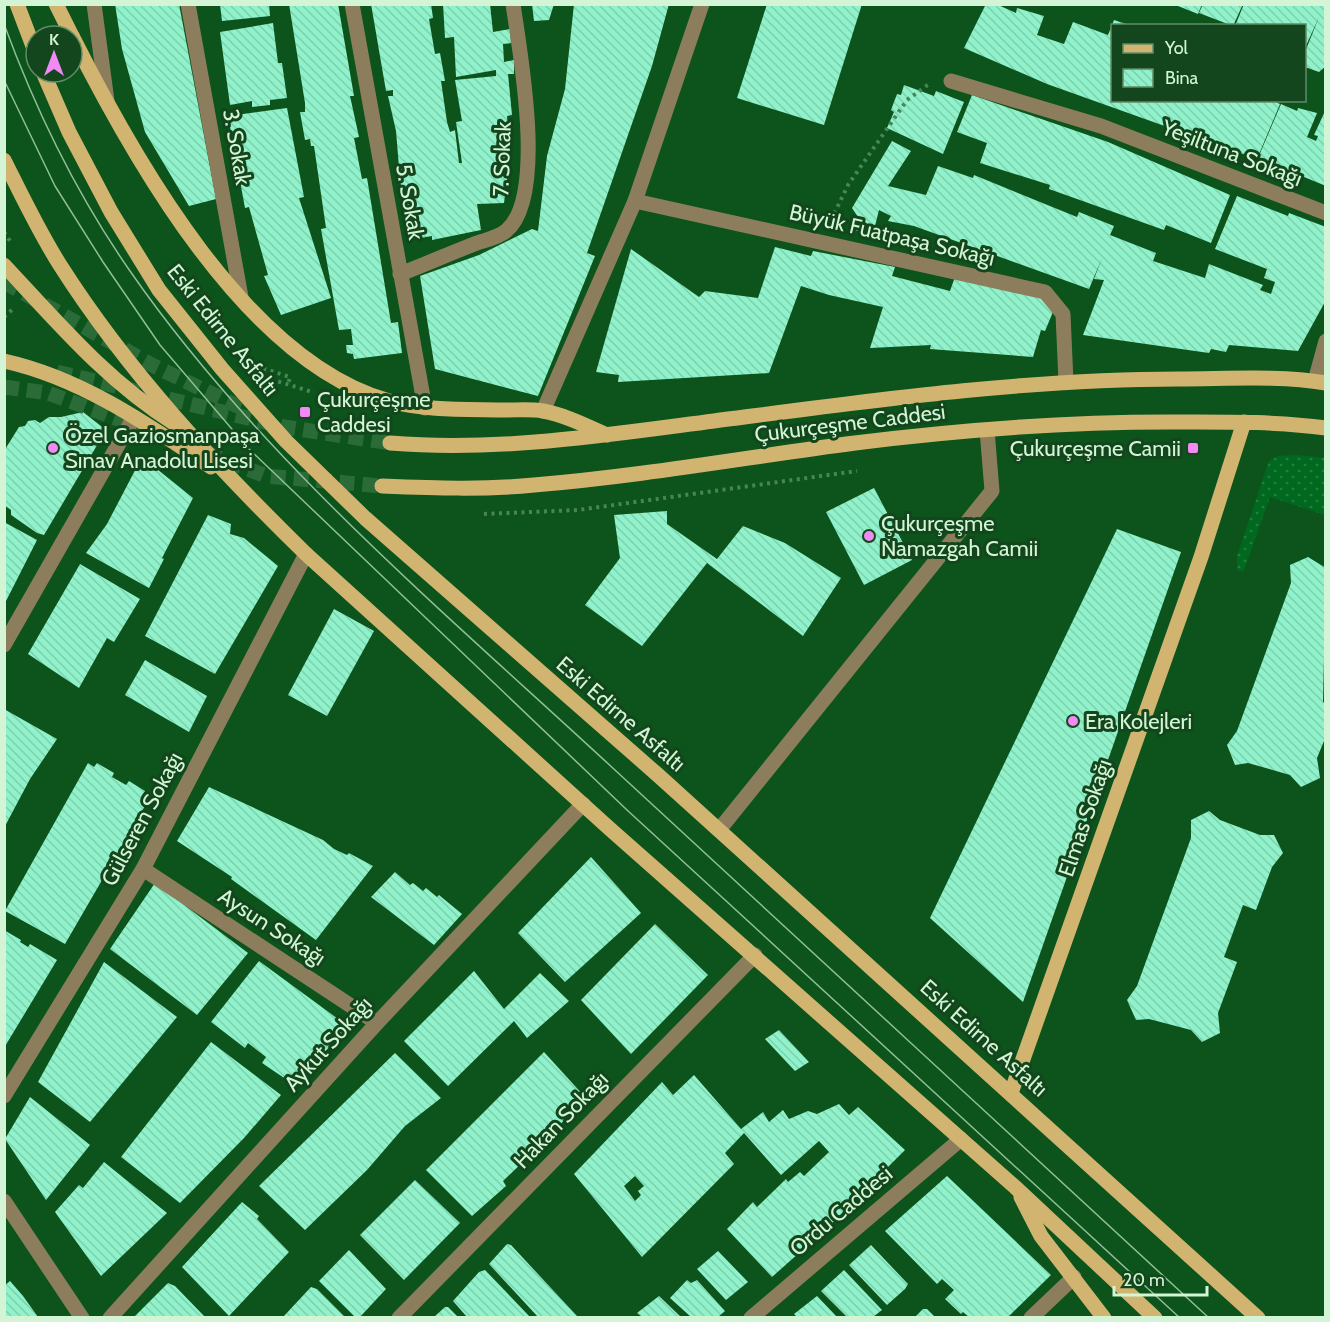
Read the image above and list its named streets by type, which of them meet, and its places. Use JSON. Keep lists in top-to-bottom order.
{
  "streets": {
    "main road": ["Eski Edirne Asfaltı", "Çukurçeşme Caddesi", "Elmas Sokağı"],
    "street": [
      "3. Sokak",
      "Yeşiltuna Sokağı",
      "7. Sokak",
      "5. Sokak",
      "Büyük Fuatpaşa Sokağı",
      "Gülseren Sokağı",
      "Aysun Sokağı",
      "Aykut Sokağı",
      "Hakan Sokağı",
      "Ordu Caddesi"
    ]
  },
  "crossings": [
    ["7. Sokak", "5. Sokak"],
    ["Büyük Fuatpaşa Sokağı", "Çukurçeşme Caddesi"],
    ["Eski Edirne Asfaltı", "Elmas Sokağı"],
    ["Çukurçeşme Caddesi", "Elmas Sokağı"],
    ["Gülseren Sokağı", "Aysun Sokağı"],
    ["Aysun Sokağı", "Aykut Sokağı"]
  ],
  "places": {
    "transit": ["Çukurçeşme Caddesi", "Çukurçeşme Camii"],
    "other": ["Özel Gaziosmanpaşa Sınav Anadolu Lisesi", "Çukurçeşme Namazgah Camii", "Era Kolejleri"]
  },
  "legend": ["Yol", "Bina"],
  "scale_bar": "20 m",
  "north": "top"
}
